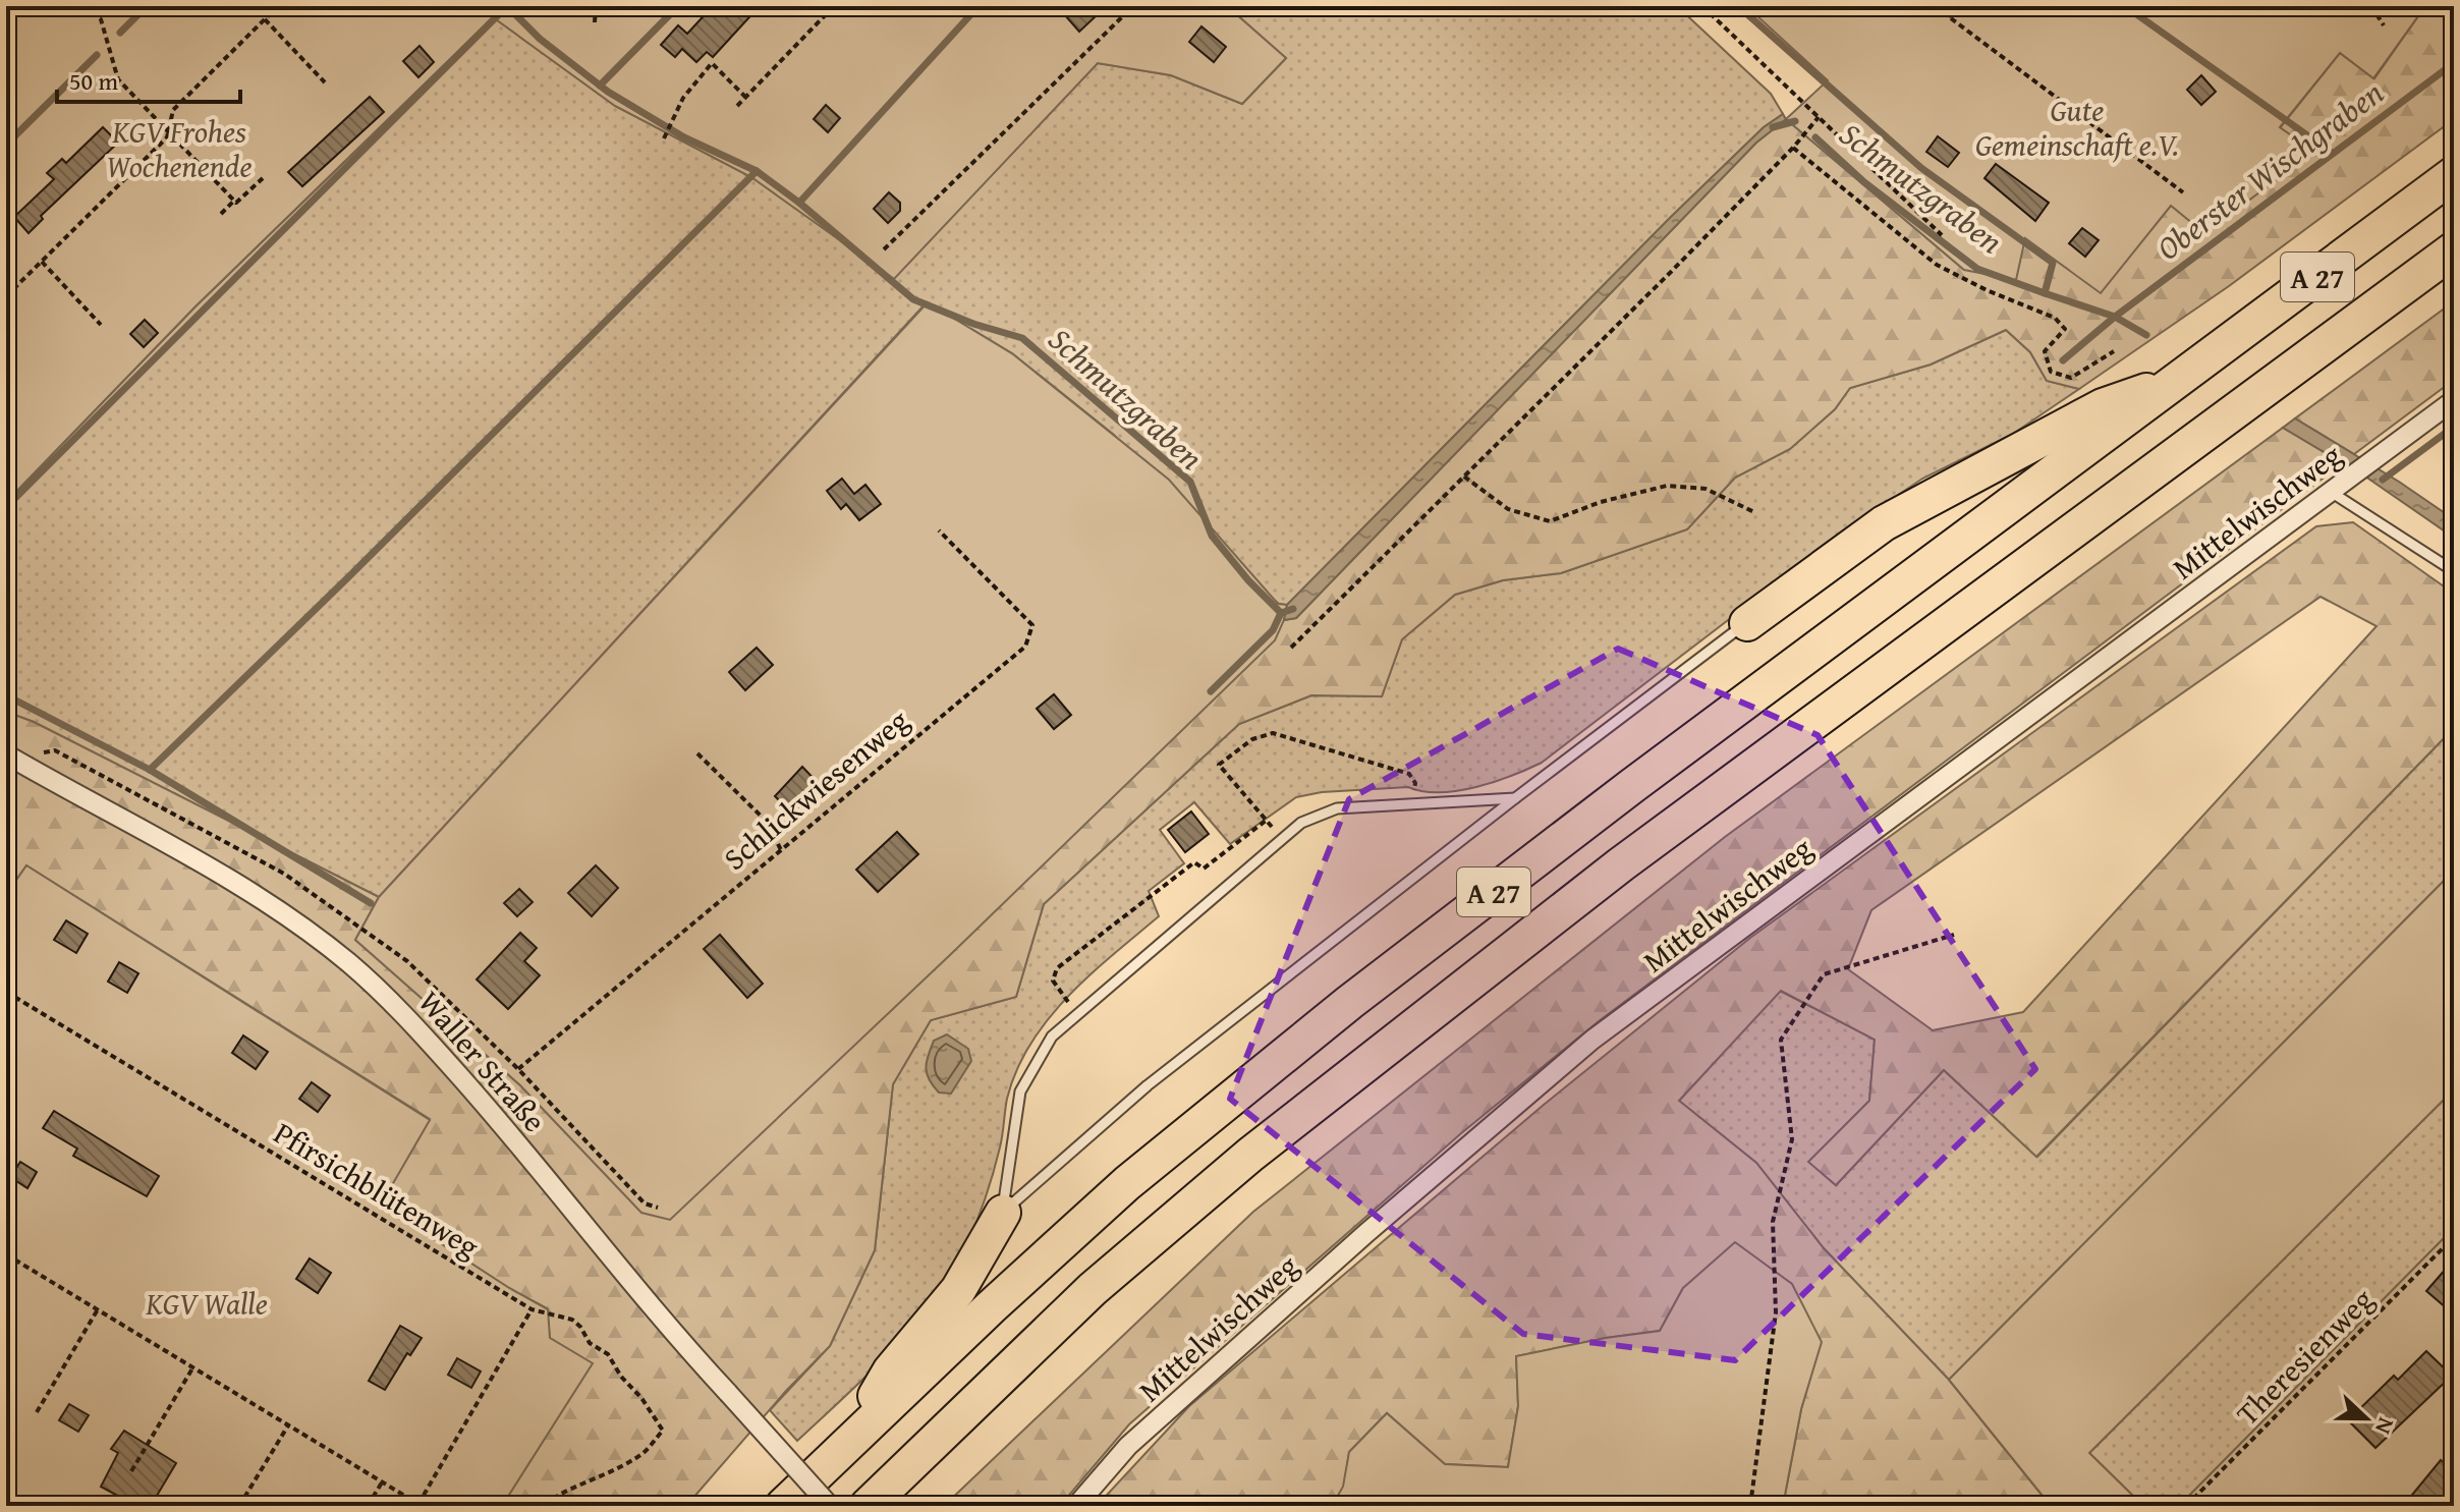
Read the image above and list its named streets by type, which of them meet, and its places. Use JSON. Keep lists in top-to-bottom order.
{
  "streets": {
    "highway": ["A 27"],
    "street": ["Mittelwischweg", "Waller Straße"],
    "path": ["Schlickwiesenweg", "Pfirsichblütenweg", "Theresienweg"]
  },
  "water": ["Oberster Wischgraben", "Schmutzgraben"],
  "parks": ["Gute Gemeinschaft e.V.", "KGV Frohes Wochenende", "KGV Walle"],
  "scale_bar": "50 m",
  "north": "right"
}
